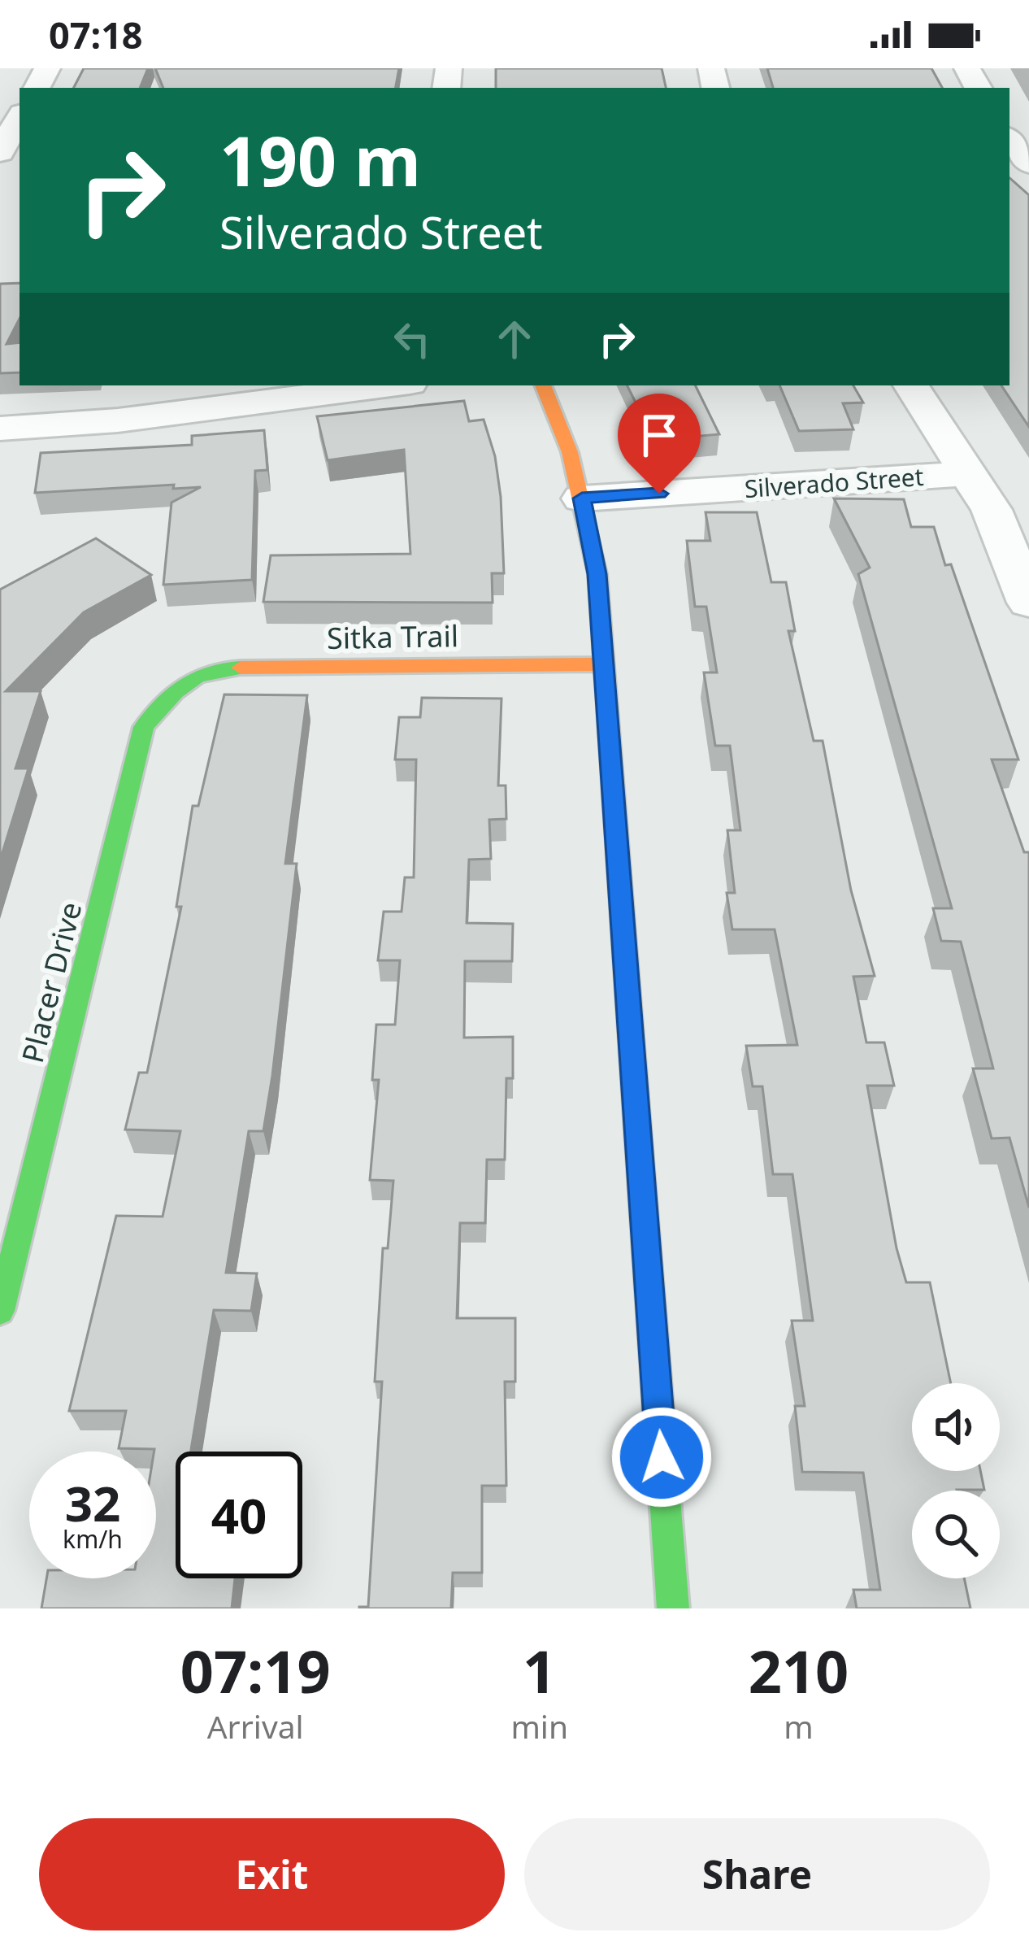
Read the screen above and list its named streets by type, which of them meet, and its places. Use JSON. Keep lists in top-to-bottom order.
{
  "streets": {
    "street": ["Silverado Street", "Sitka Trail", "Placer Drive"]
  },
  "crossings": [
    ["Sitka Trail", "Placer Drive"]
  ],
  "page": {
    "status": "07:18",
    "turn": ["190 m", "Silverado Street"],
    "speed": "32 km/h",
    "limit": "40",
    "eta": [
      "07:19",
      "Arrival",
      "1",
      "min",
      "210",
      "m"
    ],
    "buttons": ["Exit", "Share"]
  }
}
